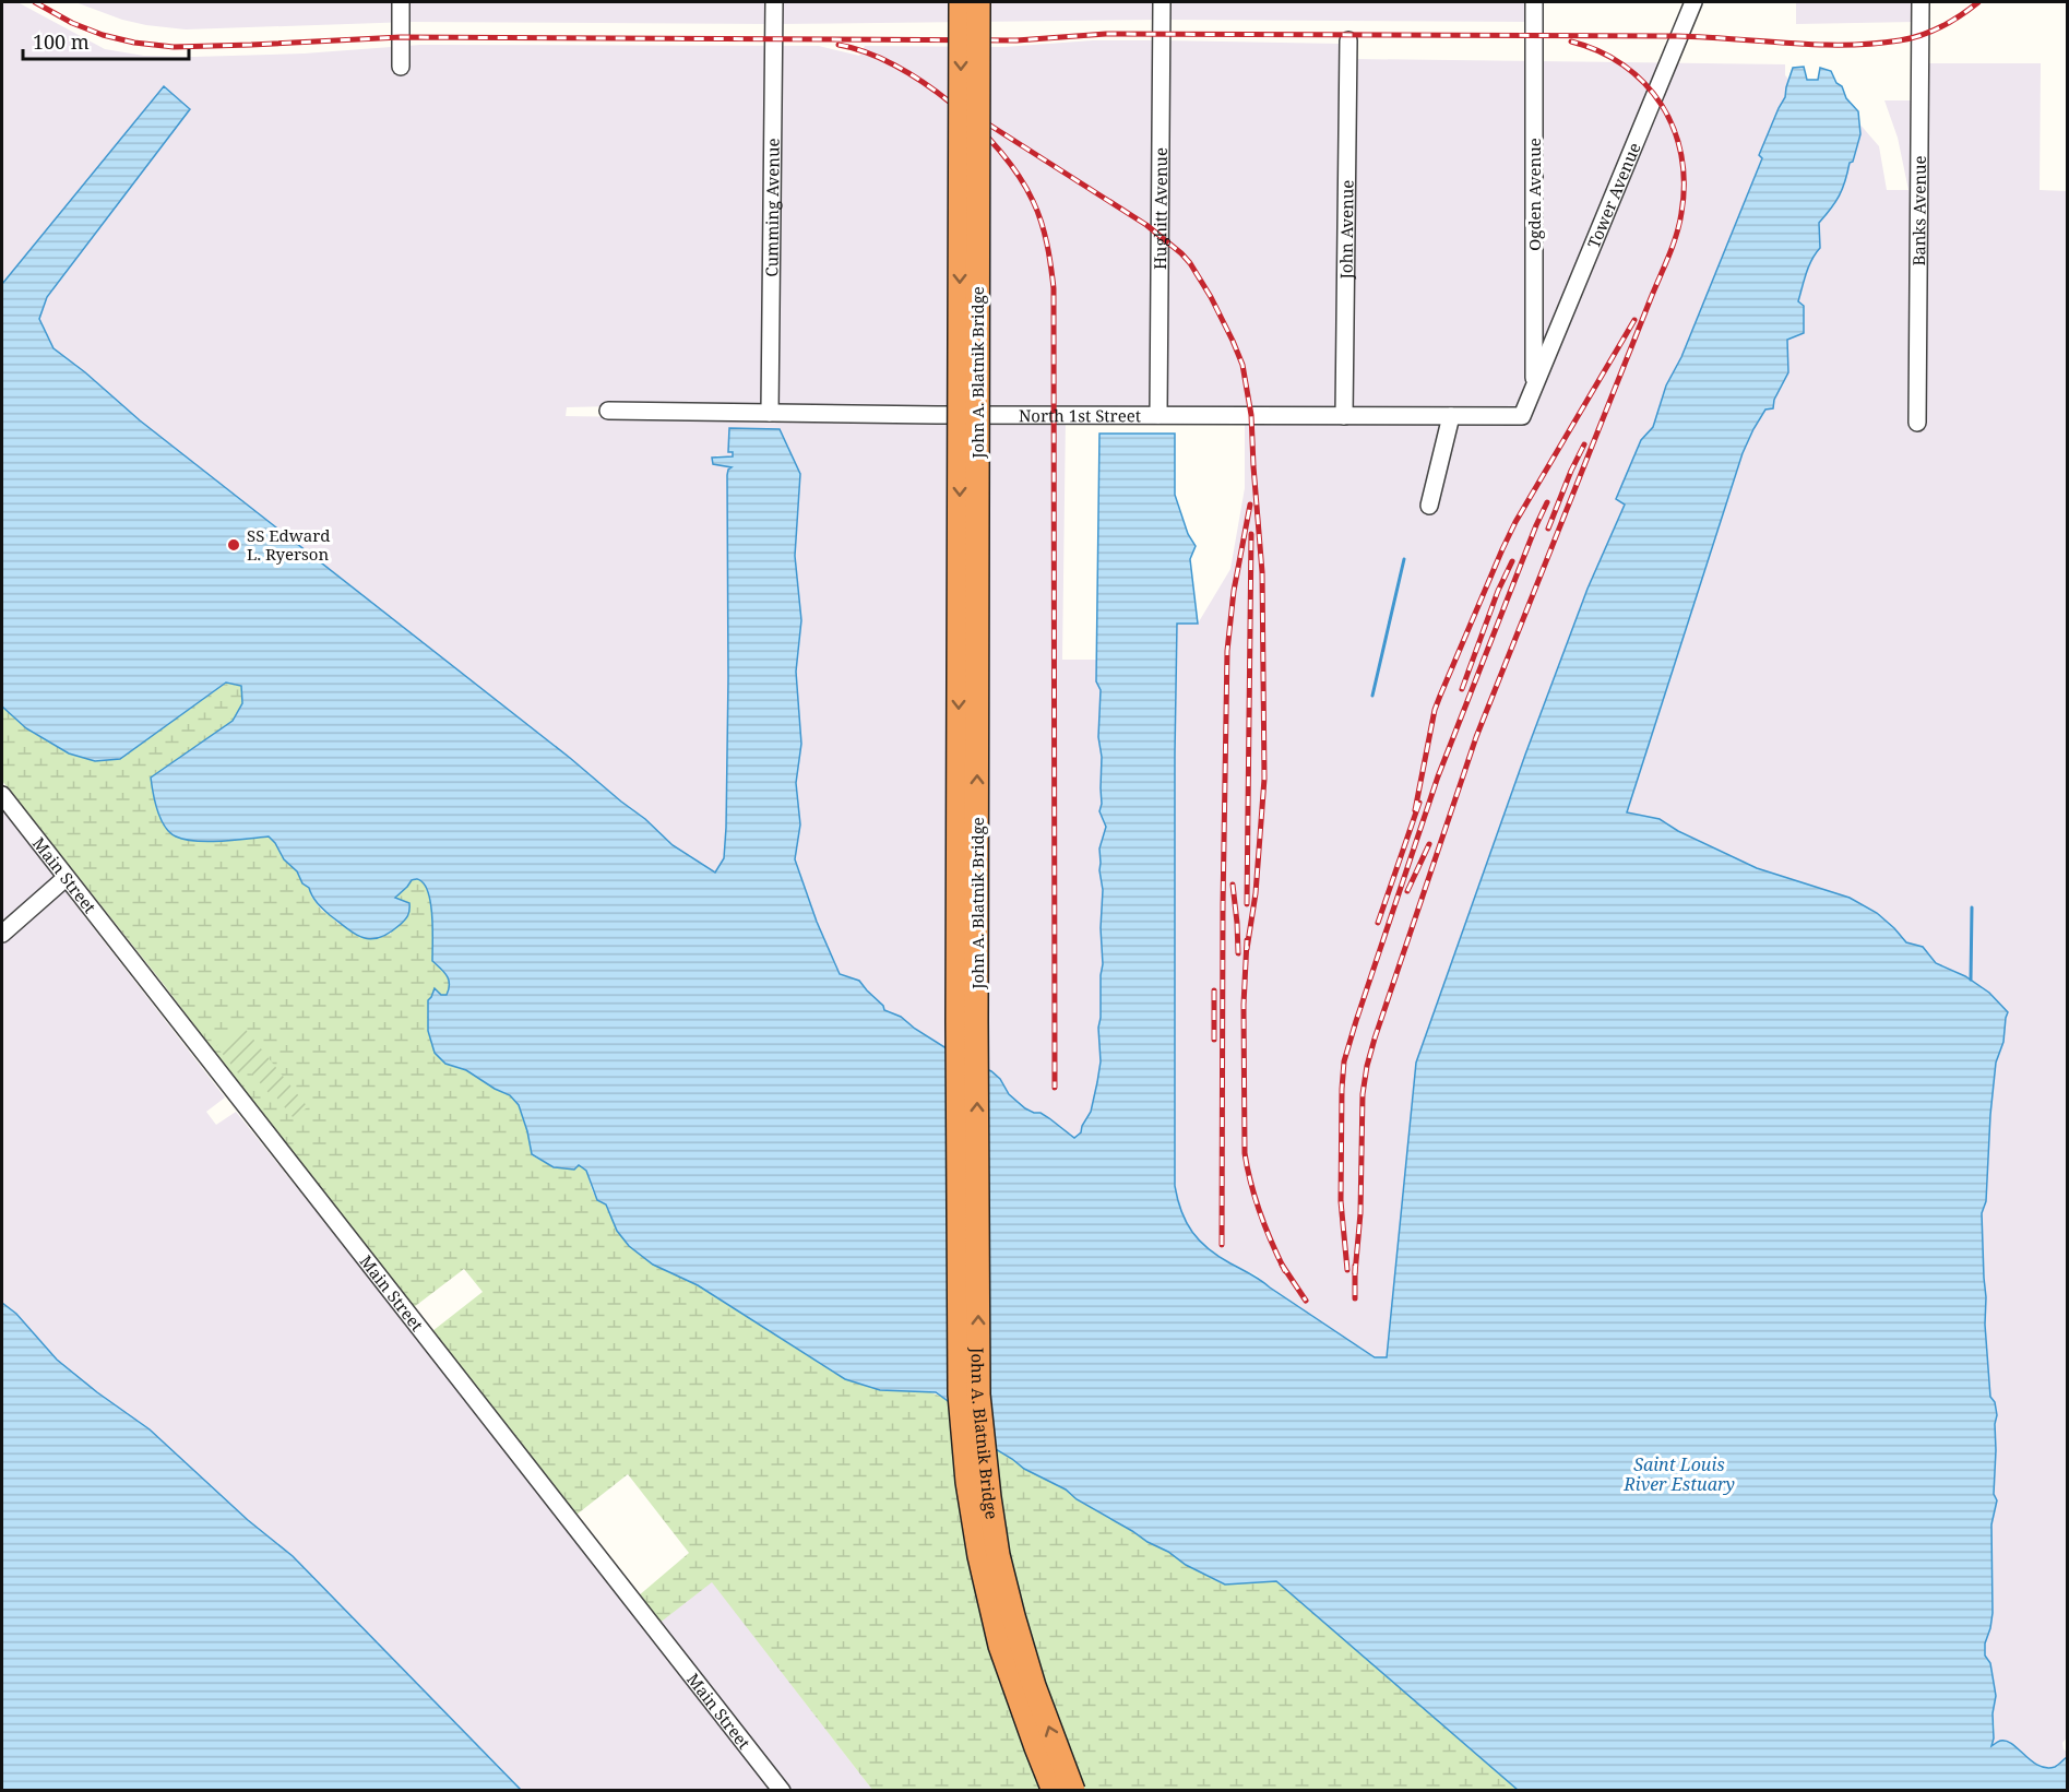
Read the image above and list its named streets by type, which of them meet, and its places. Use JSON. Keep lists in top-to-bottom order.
{
  "streets": {
    "highway": ["John A. Blatnik Bridge"],
    "street": [
      "Ogden Avenue",
      "Tower Avenue",
      "Cumming Avenue",
      "Hughitt Avenue",
      "Banks Avenue",
      "John Avenue",
      "North 1st Street",
      "Main Street"
    ]
  },
  "crossings": [
    ["Ogden Avenue", "Tower Avenue"],
    ["Ogden Avenue", "North 1st Street"],
    ["Tower Avenue", "North 1st Street"],
    ["Cumming Avenue", "North 1st Street"],
    ["Hughitt Avenue", "North 1st Street"],
    ["John Avenue", "North 1st Street"]
  ],
  "water": ["Saint Louis River Estuary"],
  "places": ["SS Edward L. Ryerson"],
  "scale_bar": "100 m"
}
